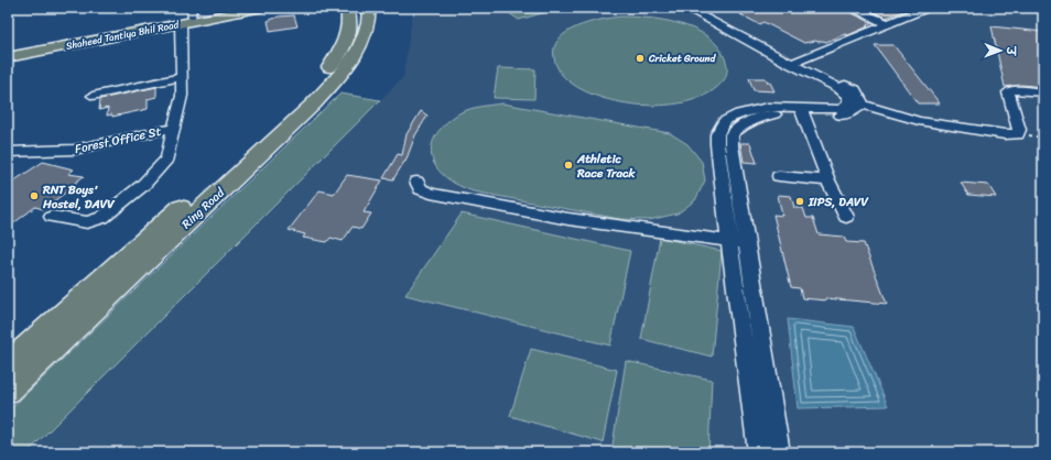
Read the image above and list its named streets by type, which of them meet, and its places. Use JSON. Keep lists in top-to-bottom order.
{
  "streets": {
    "highway": ["Ring Road"],
    "main road": ["Shaheed Tantiya Bhil Road"],
    "street": ["Forest Office St"]
  },
  "places": [
    "Cricket Ground",
    "Athletic Race Track",
    "RNT Boys' Hostel, DAVV",
    "IIPS, DAVV"
  ],
  "north": "right"
}
